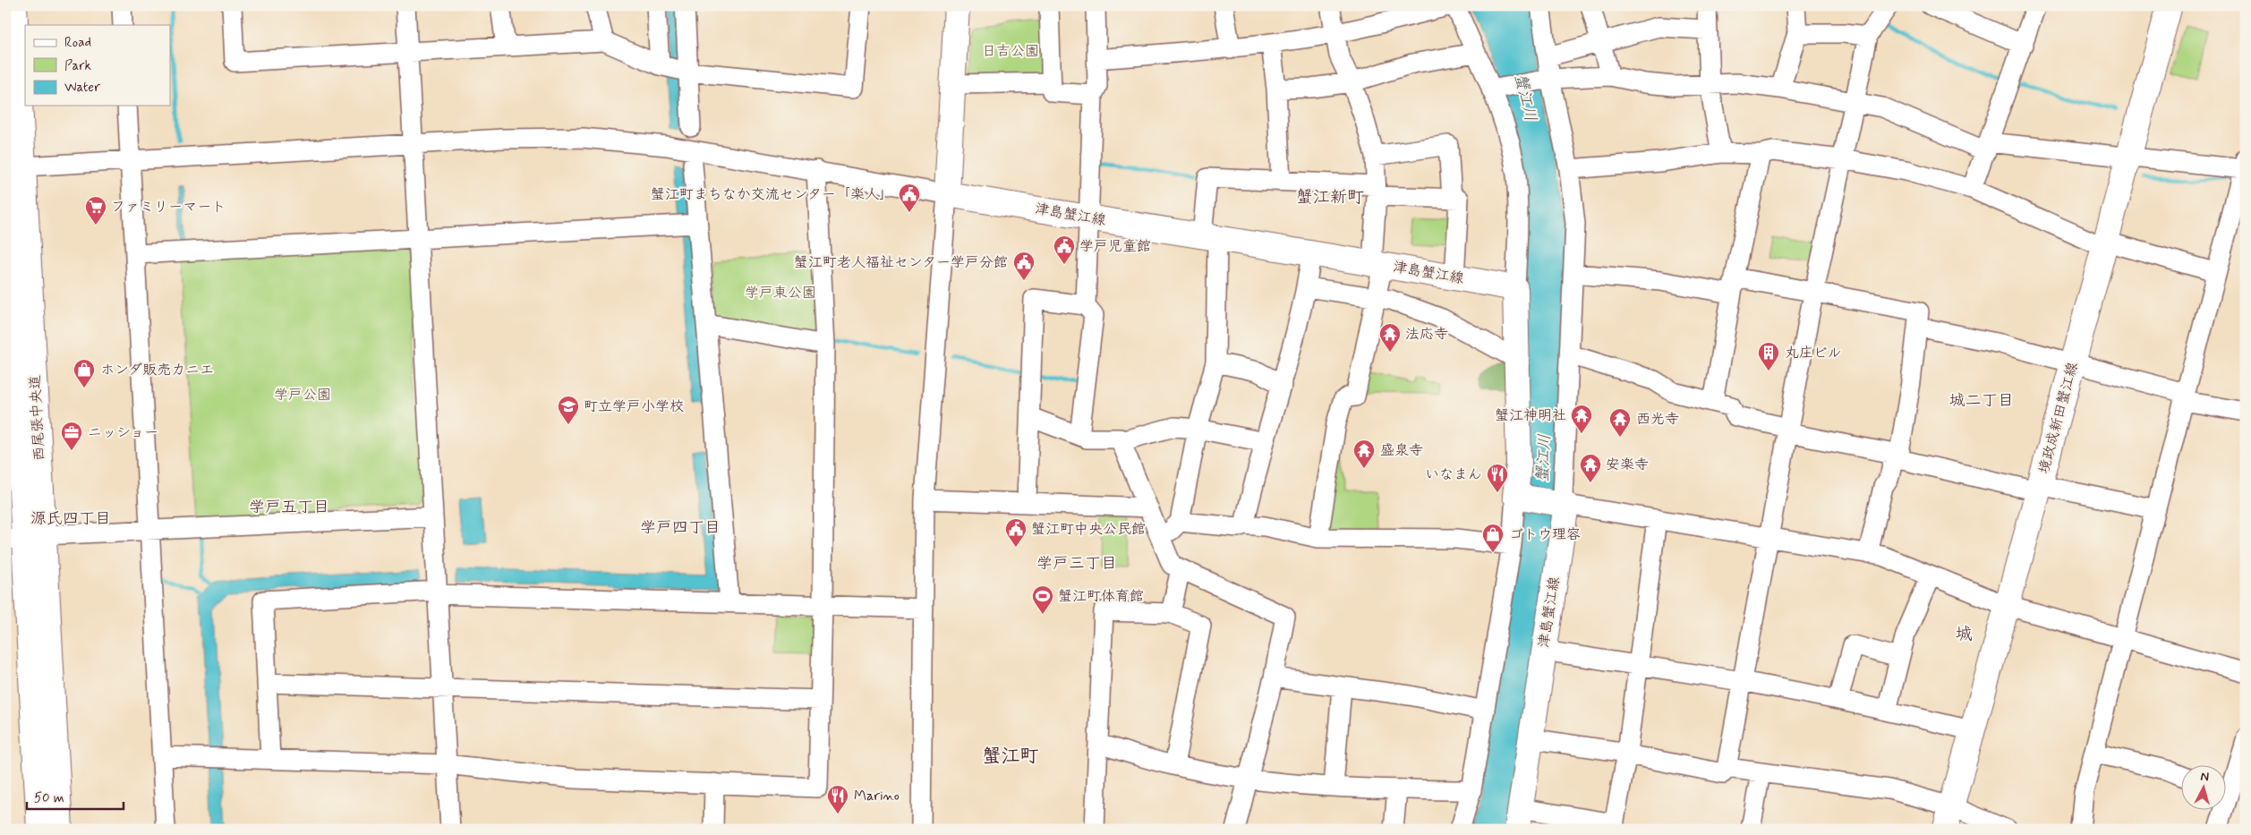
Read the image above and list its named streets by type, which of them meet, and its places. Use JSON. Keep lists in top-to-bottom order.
{
  "streets": {
    "main road": ["津島蟹江線", "西尾張中央道", "境政成新田蟹江線"]
  },
  "districts": [
    "蟹江新町",
    "城二丁目",
    "学戸五丁目",
    "源氏四丁目",
    "学戸四丁目",
    "学戸三丁目",
    "城",
    "蟹江町"
  ],
  "water": ["蟹江川"],
  "parks": ["日吉公園", "学戸東公園", "学戸公園"],
  "places": {
    "public building": [
      "蟹江町まちなか交流センター「楽人」",
      "学戸児童館",
      "蟹江町老人福祉センター学戸分館",
      "蟹江町中央公民館"
    ],
    "supermarket": ["ファミリーマート"],
    "temple": [
      "法応寺",
      "蟹江神明社",
      "西光寺",
      "盛泉寺",
      "安楽寺"
    ],
    "building": ["丸庄ビル"],
    "shop": ["ホンダ販売カニエ", "ゴトウ理容"],
    "school or university": ["町立学戸小学校"],
    "office": ["ニッショー"],
    "restaurant": ["いなまん", "Marino"],
    "sports": ["蟹江町体育館"]
  },
  "legend": ["Road", "Park", "Water"],
  "scale_bar": "50 m",
  "north": "top"
}
